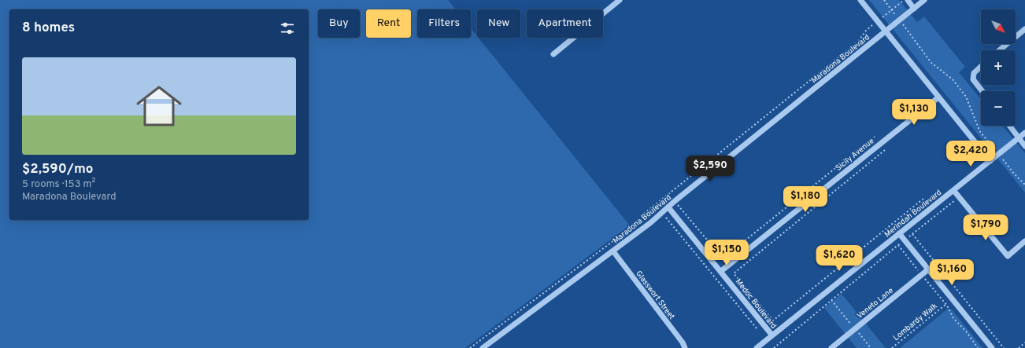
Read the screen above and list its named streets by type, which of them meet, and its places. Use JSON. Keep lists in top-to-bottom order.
{
  "streets": {
    "street": [
      "Maradona Boulevard",
      "Sicily Avenue",
      "Merindah Boulevard",
      "Glasswort Street",
      "Veneto Lane",
      "Medoc Boulevard"
    ],
    "path": ["Lombardy Walk"]
  },
  "crossings": [
    ["Maradona Boulevard", "Glasswort Street"],
    ["Maradona Boulevard", "Medoc Boulevard"],
    ["Sicily Avenue", "Medoc Boulevard"],
    ["Merindah Boulevard", "Medoc Boulevard"]
  ],
  "north": "bottom right",
  "page": {
    "map_buttons": ["+", "−"],
    "chip": [
      "Buy",
      "Rent",
      "Filters",
      "New",
      "Apartment"
    ],
    "heading": "8 homes",
    "list": [
      {
        "name": "$2,590/mo",
        "note": "5 rooms · 153 m² · Maradona Boulevard"
      }
    ],
    "price": [
      "$1,130",
      "$2,420",
      "$2,590",
      "$1,180",
      "$1,790",
      "$1,150",
      "$1,620",
      "$1,160"
    ]
  }
}
